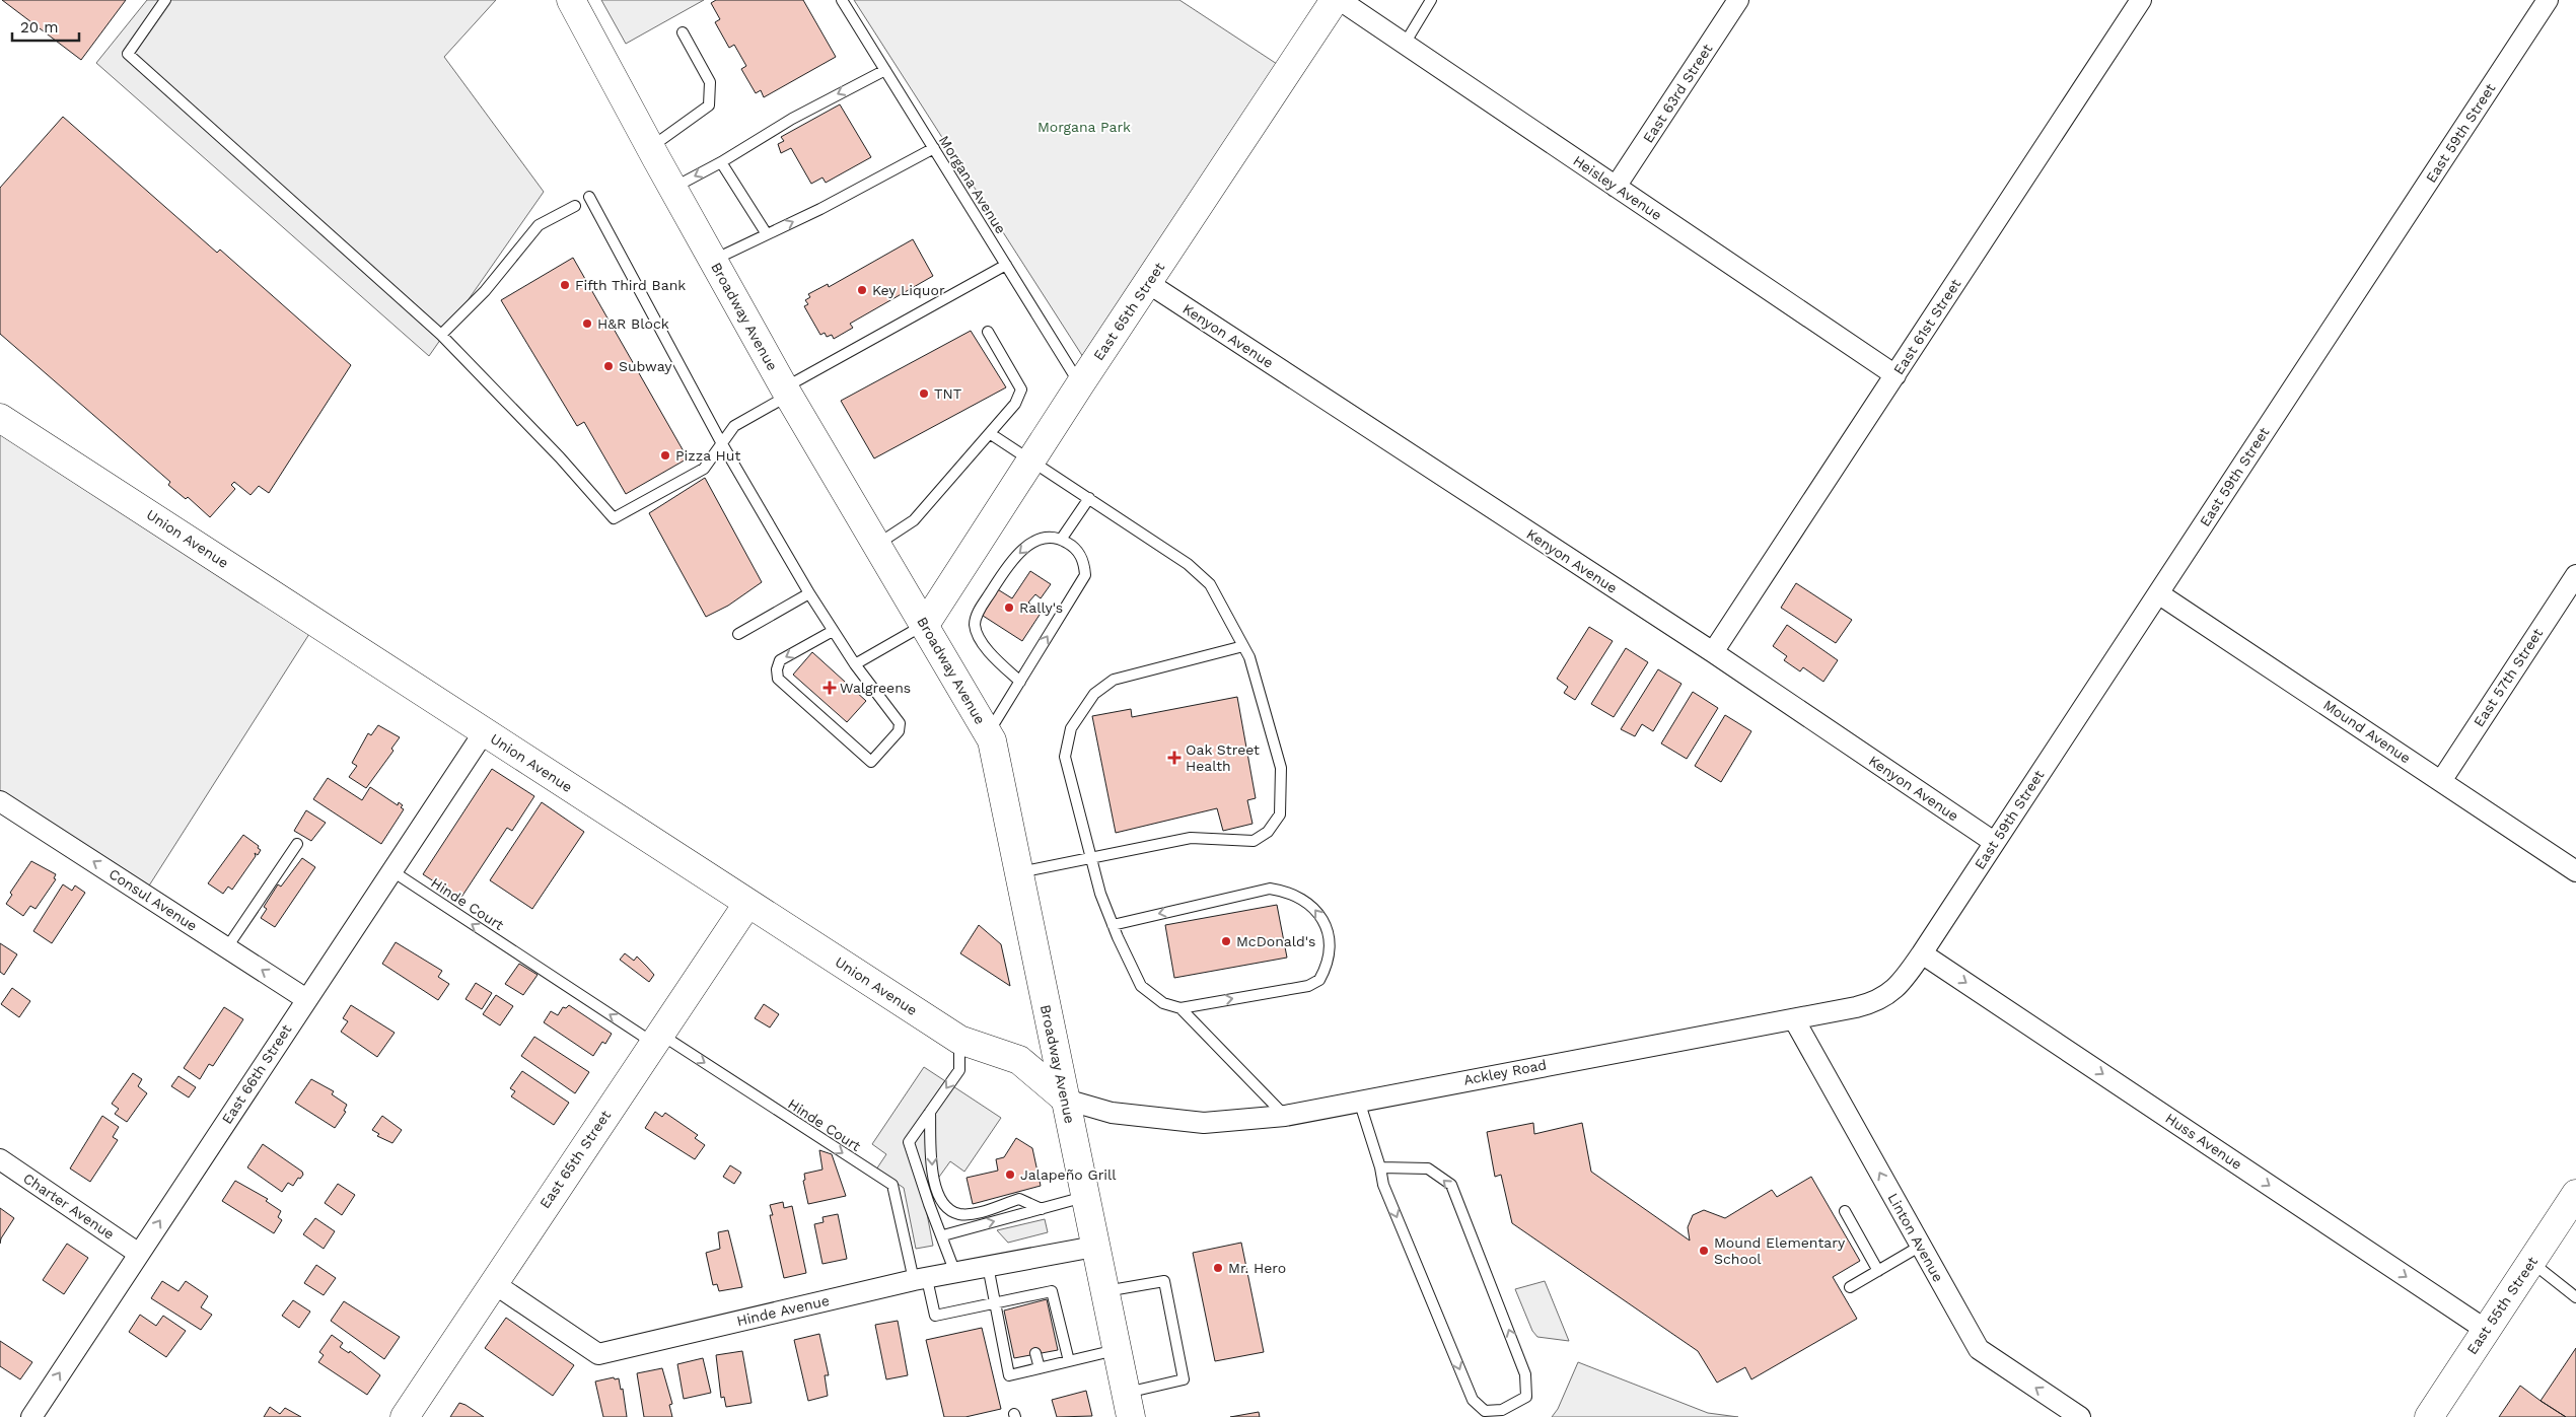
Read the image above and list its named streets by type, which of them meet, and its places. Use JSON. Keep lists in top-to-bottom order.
{
  "streets": {
    "main road": [
      "East 65th Street",
      "Broadway Avenue",
      "Union Avenue",
      "East 55th Street"
    ],
    "street": [
      "East 63rd Street",
      "East 59th Street",
      "Heisley Avenue",
      "East 61st Street",
      "Kenyon Avenue",
      "East 57th Street",
      "Mound Avenue",
      "Consul Avenue",
      "Ackley Road",
      "East 66th Street",
      "Huss Avenue",
      "Charter Avenue",
      "Linton Avenue",
      "Hinde Avenue"
    ],
    "lane": ["Morgana Avenue", "Hinde Court"]
  },
  "crossings": [
    ["East 63rd Street", "Heisley Avenue"],
    ["East 59th Street", "Kenyon Avenue"],
    ["East 59th Street", "Mound Avenue"],
    ["East 59th Street", "Ackley Road"],
    ["East 59th Street", "Huss Avenue"],
    ["Morgana Avenue", "East 65th Street"],
    ["Heisley Avenue", "East 61st Street"],
    ["East 65th Street", "Broadway Avenue"],
    ["East 65th Street", "Kenyon Avenue"],
    ["East 65th Street", "Union Avenue"],
    ["East 65th Street", "Hinde Court"],
    ["East 65th Street", "Hinde Avenue"],
    ["Broadway Avenue", "Union Avenue"],
    ["Broadway Avenue", "Ackley Road"],
    ["Broadway Avenue", "Hinde Avenue"],
    ["East 61st Street", "Kenyon Avenue"],
    ["Union Avenue", "Ackley Road"],
    ["Union Avenue", "East 66th Street"],
    ["East 57th Street", "Mound Avenue"],
    ["Consul Avenue", "East 66th Street"],
    ["Hinde Court", "East 66th Street"],
    ["Hinde Court", "Hinde Avenue"],
    ["Ackley Road", "Huss Avenue"],
    ["Ackley Road", "Linton Avenue"],
    ["East 66th Street", "Charter Avenue"],
    ["Huss Avenue", "East 55th Street"]
  ],
  "one_way": [
    "Consul Avenue",
    "East 66th Street",
    "Huss Avenue",
    "Linton Avenue"
  ],
  "parks": ["Morgana Park"],
  "places": {
    "other": [
      "Fifth Third Bank",
      "Key Liquor",
      "H&R Block",
      "Subway",
      "TNT",
      "Pizza Hut",
      "Rally's",
      "McDonald's",
      "Jalapeño Grill",
      "Mound Elementary School",
      "Mr. Hero"
    ],
    "health": ["Walgreens", "Oak Street Health"]
  },
  "scale_bar": "20 m"
}
